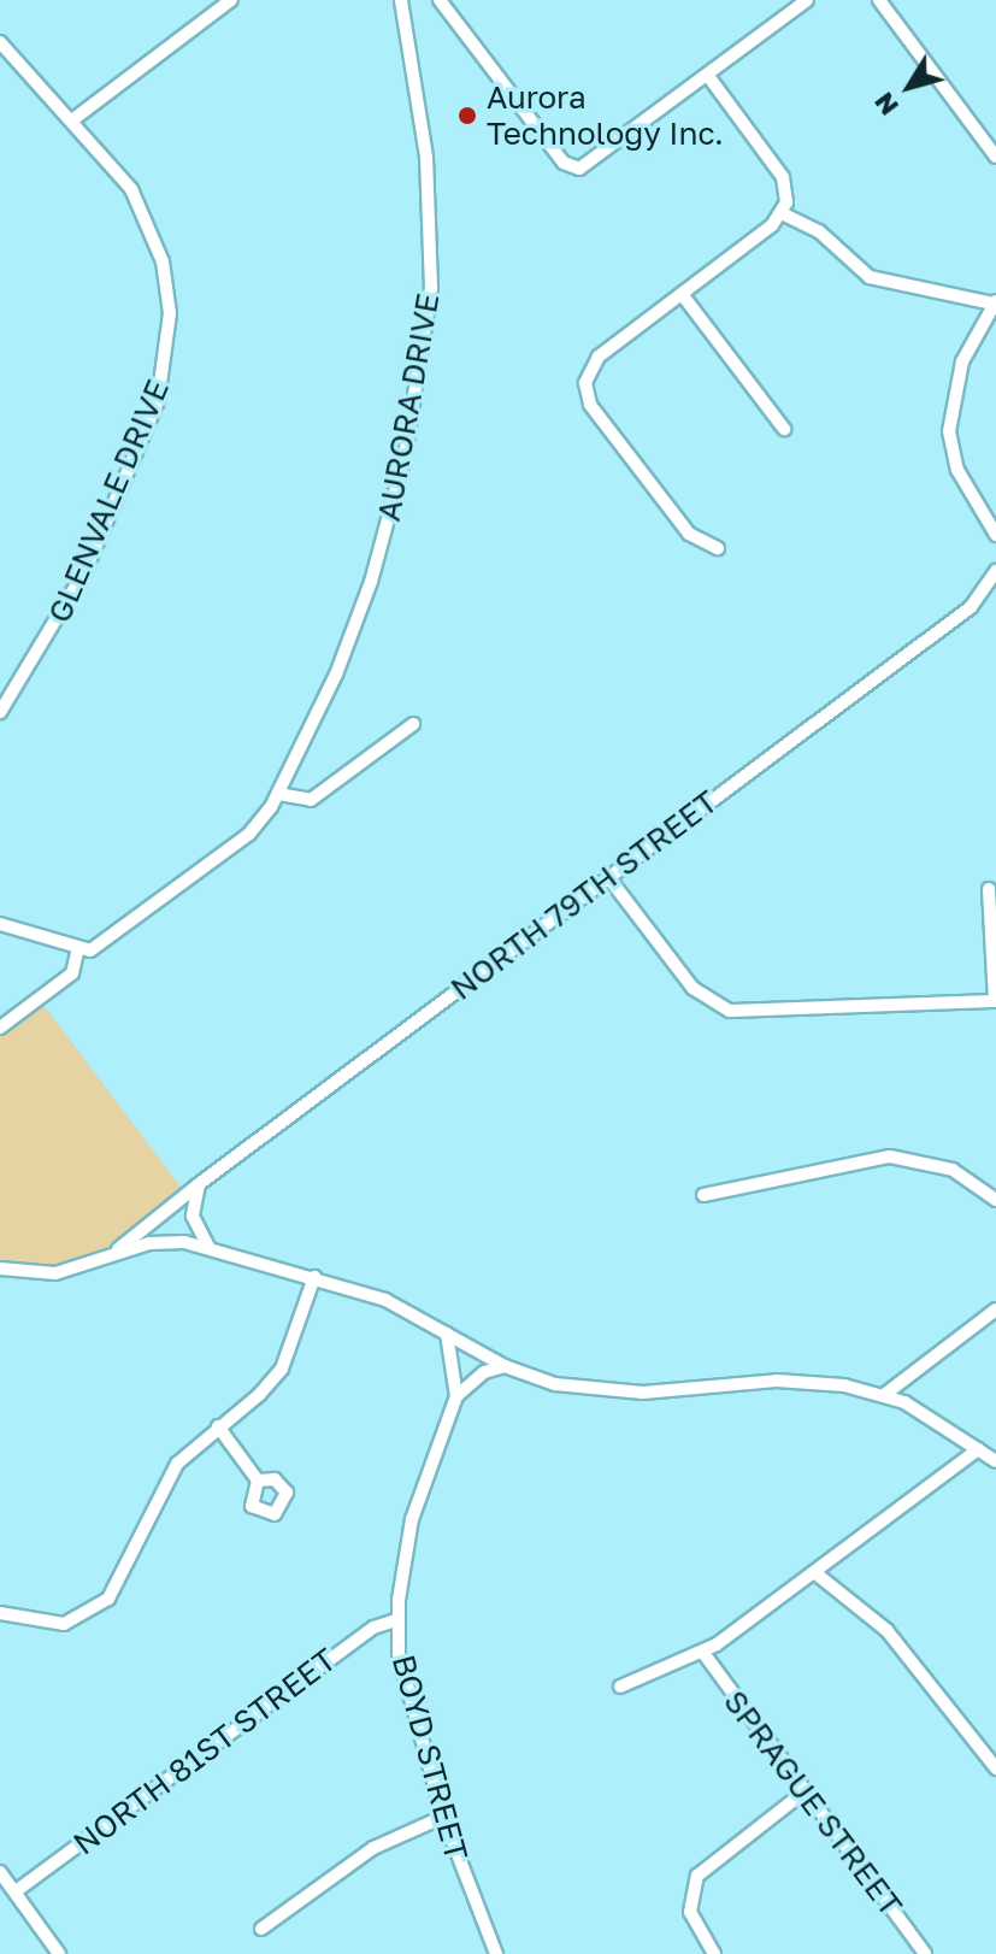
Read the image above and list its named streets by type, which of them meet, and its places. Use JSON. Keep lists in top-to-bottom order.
{
  "streets": {
    "street": [
      "AURORA DRIVE",
      "GLENVALE DRIVE",
      "NORTH 79TH STREET",
      "NORTH 81ST STREET",
      "BOYD STREET",
      "SPRAGUE STREET"
    ]
  },
  "crossings": [
    ["NORTH 81ST STREET", "BOYD STREET"]
  ],
  "places": ["Aurora Technology Inc."],
  "north": "bottom left"
}
